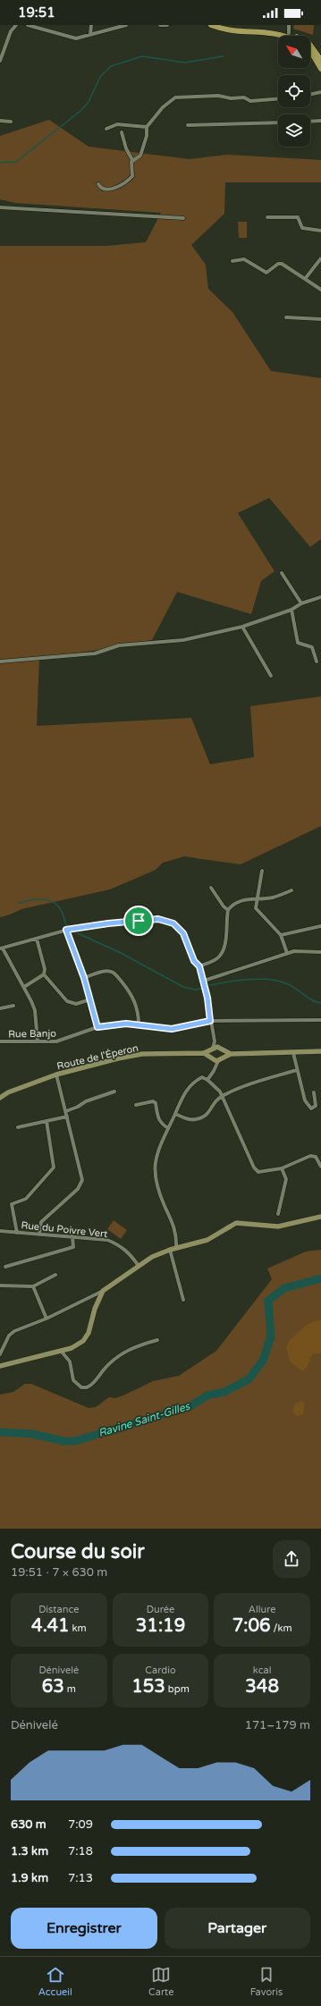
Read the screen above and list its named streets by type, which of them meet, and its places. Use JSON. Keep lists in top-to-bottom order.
{
  "streets": {
    "street": ["Rue Banjo", "Route de l'Éperon", "Rue du Poivre Vert"]
  },
  "water": ["Ravine Saint-Gilles"],
  "north": "top left",
  "page": {
    "status": "19:51",
    "heading": ["Course du soir", "19:51 · 7 × 630 m"],
    "stats": [
      ["Distance", "4.41 km"],
      ["Durée", "31:19"],
      ["Allure", "7:06 /km"],
      ["Dénivelé", "63 m"],
      ["Cardio", "153 bpm"],
      ["kcal", "348"]
    ],
    "chart": ["Dénivelé", "171–179 m"],
    "list": [
      {
        "name": "630 m",
        "note": "7:09"
      },
      {
        "name": "1.3 km",
        "note": "7:18"
      },
      {
        "name": "1.9 km",
        "note": "7:13"
      }
    ],
    "buttons": ["Enregistrer", "Partager"],
    "tabs": ["Accueil", "Carte", "Favoris"]
  }
}
